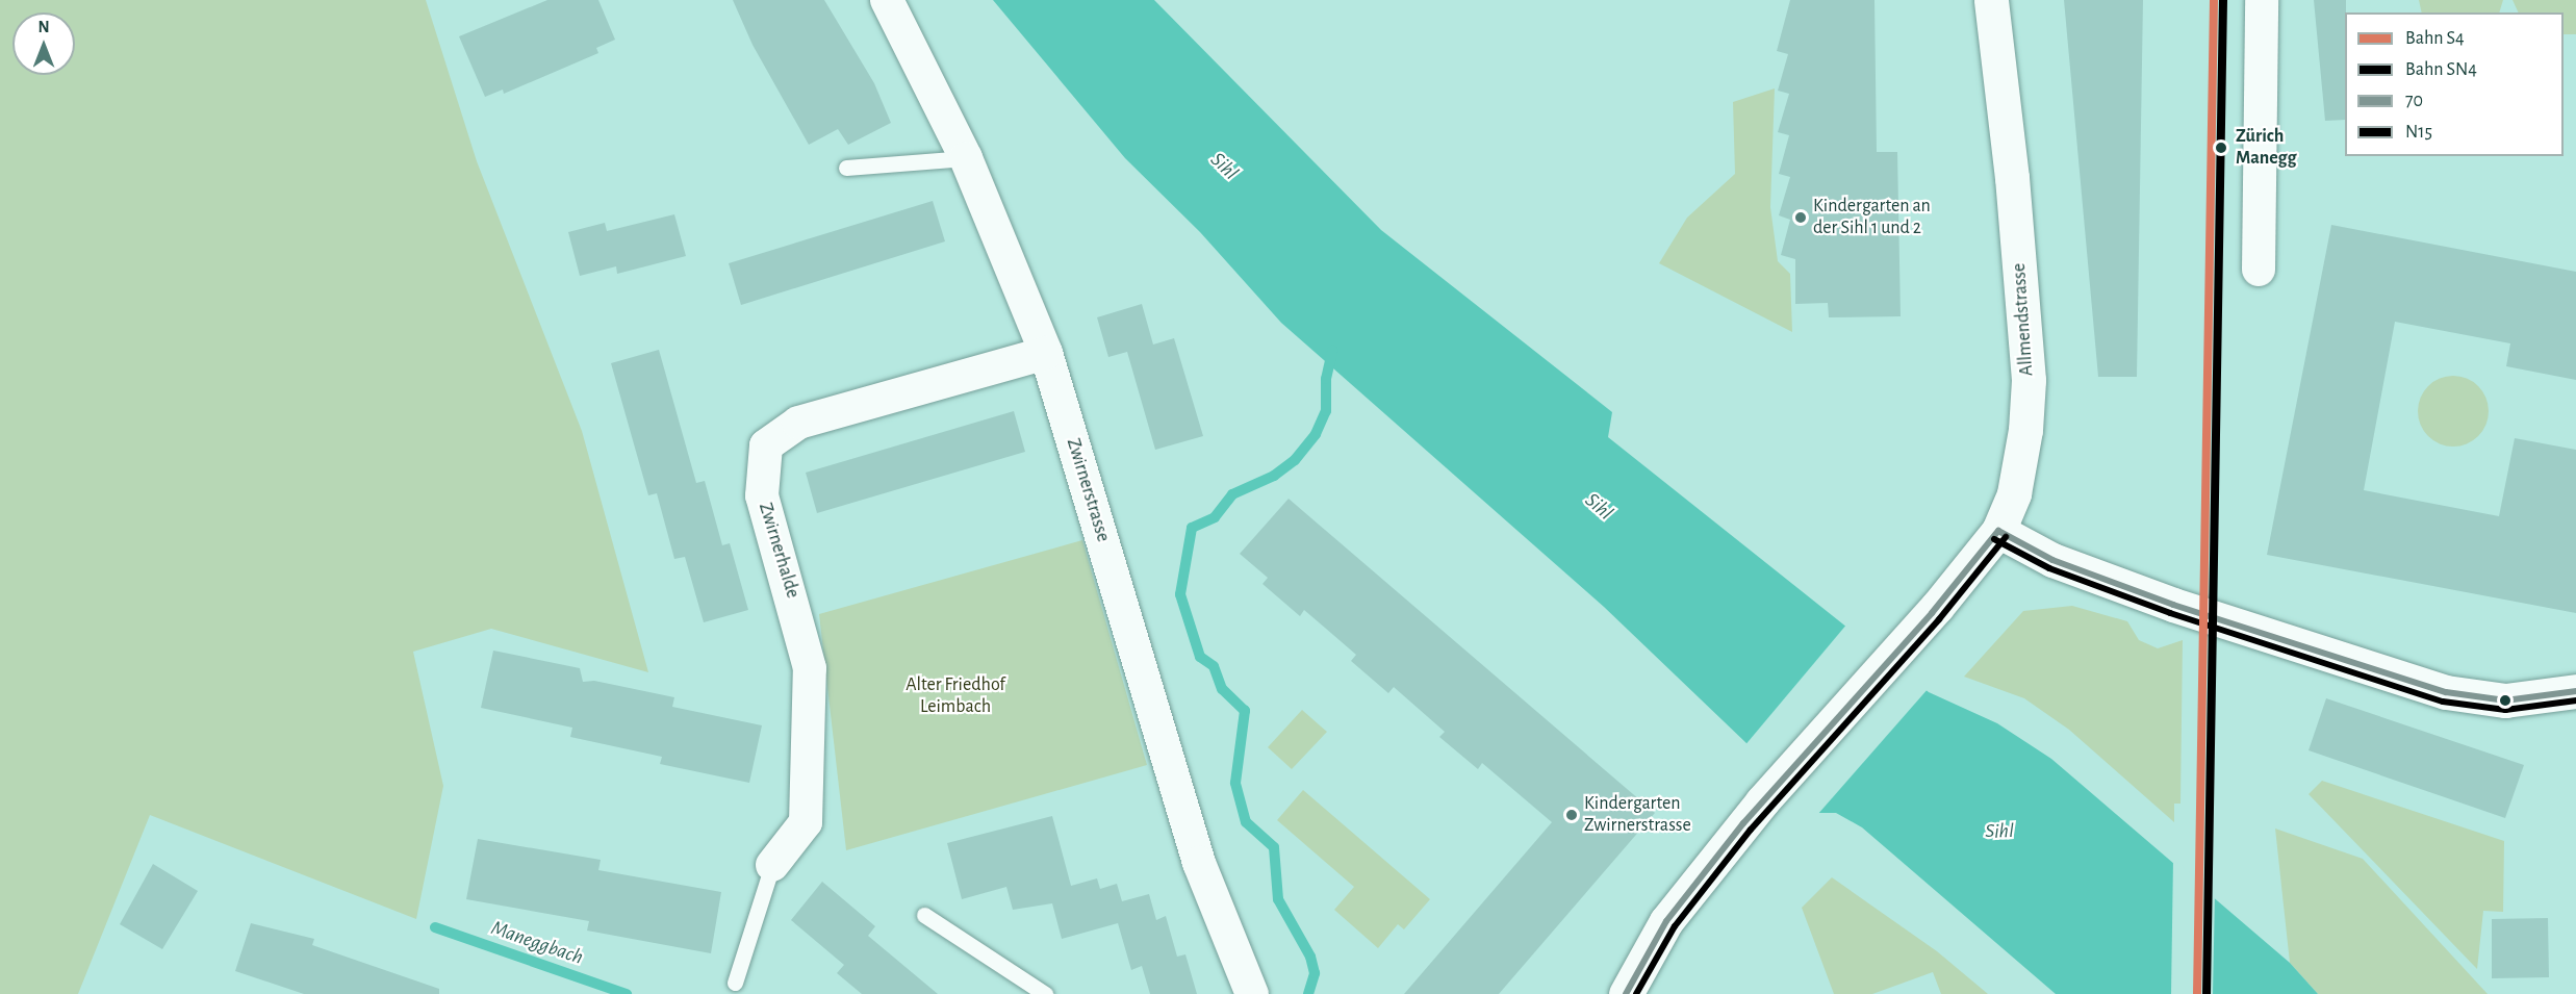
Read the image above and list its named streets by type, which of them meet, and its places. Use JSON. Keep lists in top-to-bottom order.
{
  "streets": {
    "main road": ["Allmendstrasse"],
    "street": ["Zwirnerstrasse", "Zwirnerhalde"]
  },
  "crossings": [
    ["Zwirnerstrasse", "Zwirnerhalde"]
  ],
  "water": ["Sihl", "Maneggbach"],
  "parks": ["Alter Friedhof Leimbach"],
  "places": ["Zürich Manegg", "Kindergarten an der Sihl 1 und 2", "Kindergarten Zwirnerstrasse"],
  "lines": [
    "rail line S4",
    "rail line SN4",
    "transit line 70",
    "transit line N15"
  ],
  "legend": [
    "Bahn S4",
    "Bahn SN4",
    "70",
    "N15"
  ],
  "north": "top"
}
